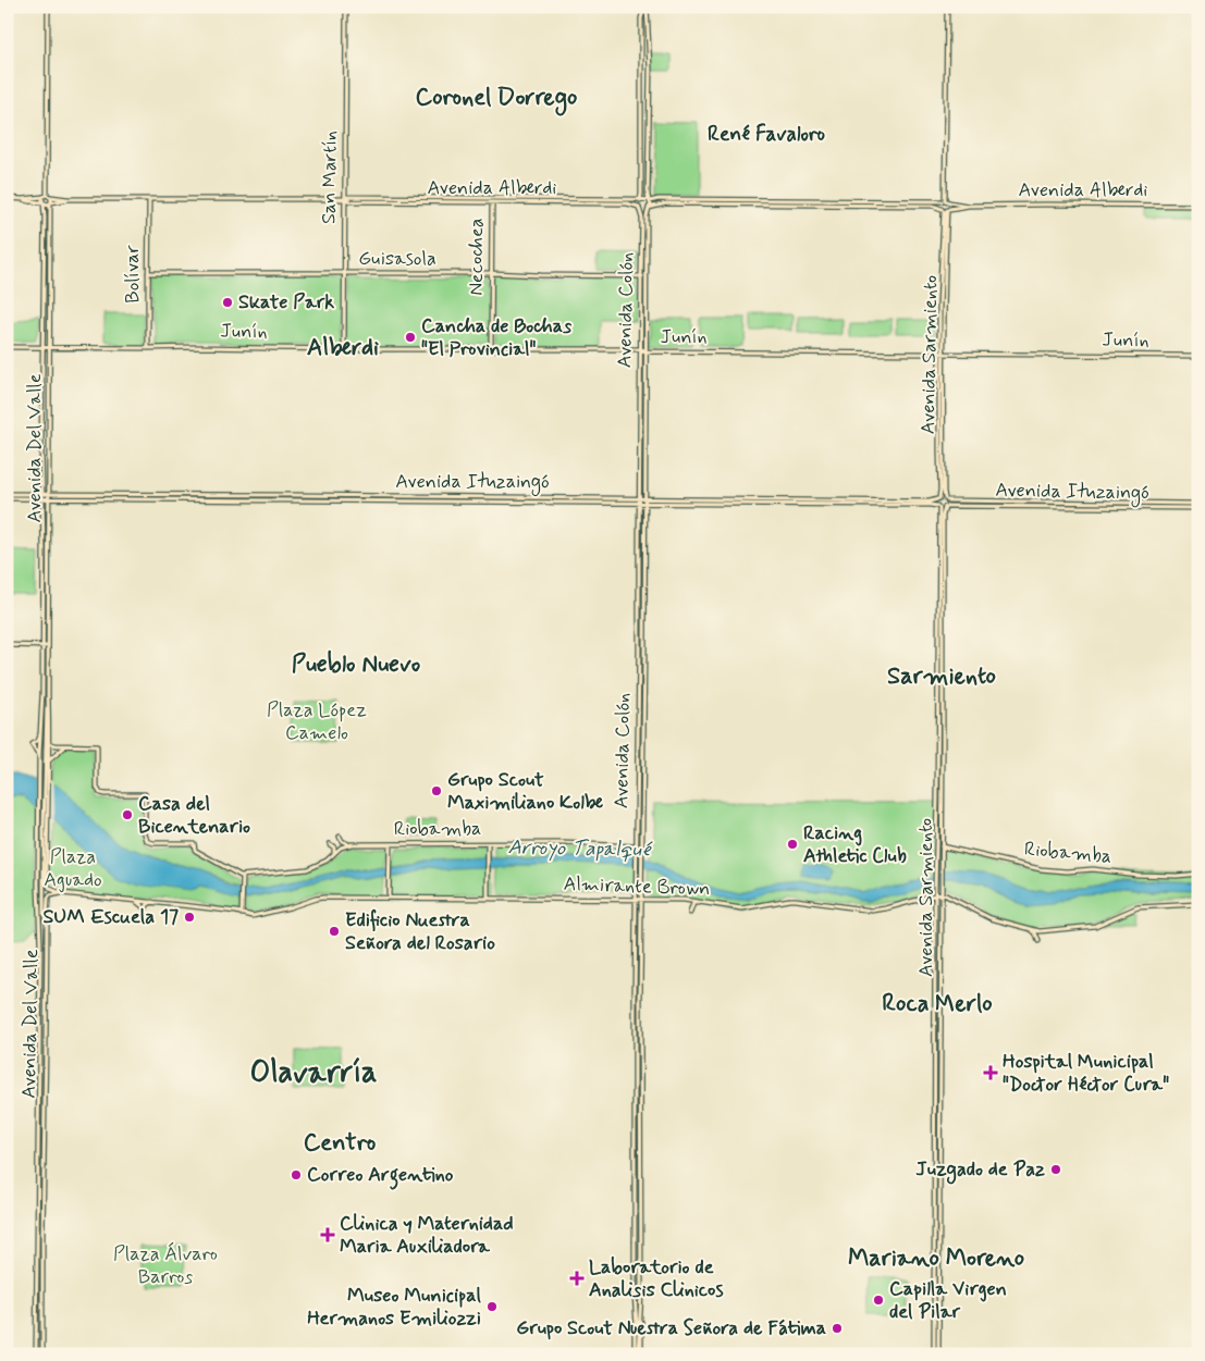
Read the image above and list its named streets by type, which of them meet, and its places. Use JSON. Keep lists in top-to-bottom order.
{
  "streets": {
    "main road": [
      "San Martín",
      "Avenida Alberdi",
      "Necochea",
      "Guisasola",
      "Bolívar",
      "Avenida Colón",
      "Junín",
      "Avenida Sarmiento",
      "Avenida Del Valle",
      "Avenida Ituzaingó",
      "Riobamba",
      "Almirante Brown"
    ]
  },
  "crossings": [
    ["San Martín", "Avenida Alberdi"],
    ["San Martín", "Guisasola"],
    ["San Martín", "Junín"],
    ["Avenida Alberdi", "Necochea"],
    ["Avenida Alberdi", "Bolívar"],
    ["Avenida Alberdi", "Avenida Colón"],
    ["Avenida Alberdi", "Avenida Sarmiento"],
    ["Avenida Alberdi", "Avenida Del Valle"],
    ["Necochea", "Guisasola"],
    ["Necochea", "Junín"],
    ["Guisasola", "Bolívar"],
    ["Guisasola", "Avenida Colón"],
    ["Bolívar", "Junín"],
    ["Avenida Colón", "Junín"],
    ["Avenida Colón", "Avenida Ituzaingó"],
    ["Avenida Colón", "Riobamba"],
    ["Avenida Colón", "Almirante Brown"],
    ["Junín", "Avenida Sarmiento"],
    ["Junín", "Avenida Del Valle"],
    ["Avenida Sarmiento", "Avenida Ituzaingó"],
    ["Avenida Sarmiento", "Riobamba"],
    ["Avenida Sarmiento", "Almirante Brown"],
    ["Avenida Del Valle", "Avenida Ituzaingó"],
    ["Avenida Del Valle", "Almirante Brown"]
  ],
  "districts": [
    "Coronel Dorrego",
    "René Favaloro",
    "Alberdi",
    "Pueblo Nuevo",
    "Sarmiento",
    "Roca Merlo",
    "Olavarría",
    "Centro",
    "Mariano Moreno"
  ],
  "water": ["Arroyo Tapalqué"],
  "parks": ["Plaza López Camelo", "Plaza Aguado", "Plaza Álvaro Barros"],
  "places": {
    "other": [
      "Skate Park",
      "Cancha de Bochas \"El Provincial\"",
      "Grupo Scout Maximiliano Kolbe",
      "Casa del Bicentenario",
      "Racing Athletic Club",
      "SUM Escuela 17",
      "Edificio Nuestra Señora del Rosario",
      "Juzgado de Paz",
      "Correo Argentino",
      "Capilla Virgen del Pilar",
      "Museo Municipal Hermanos Emiliozzi",
      "Grupo Scout Nuestra Señora de Fátima"
    ],
    "health": ["Hospital Municipal \"Doctor Héctor Cura\"", "Clinica y Maternidad Maria Auxiliadora", "Laboratorio de Analisis Clinicos"]
  }
}
